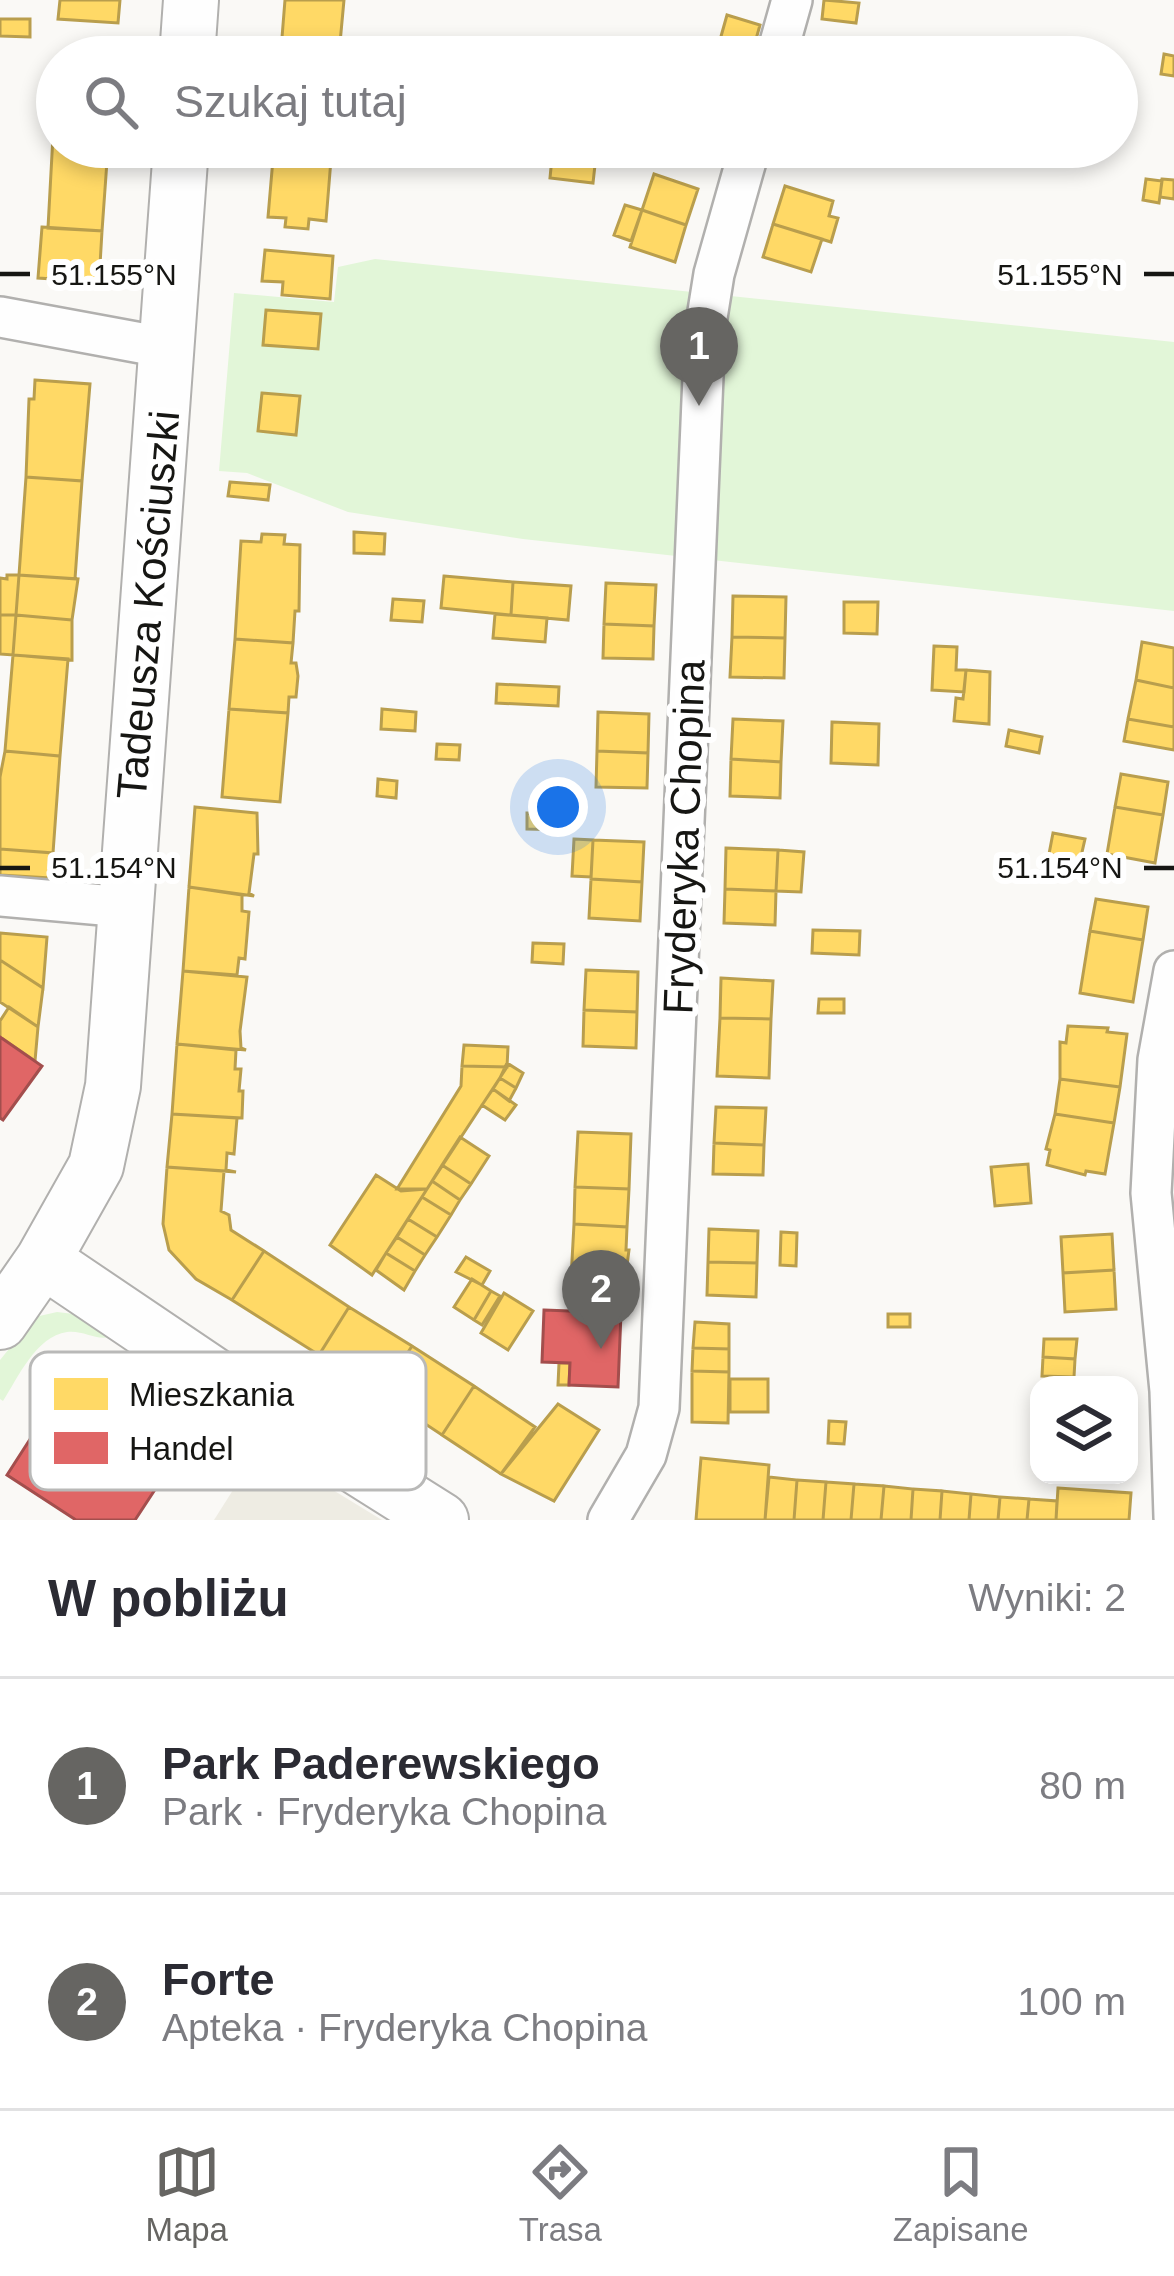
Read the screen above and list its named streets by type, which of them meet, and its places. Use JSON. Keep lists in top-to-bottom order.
{
  "streets": {
    "street": ["Tadeusza Kościuszki", "Fryderyka Chopina"]
  },
  "legend": ["Mieszkania", "Handel"],
  "page": {
    "search": "Szukaj tutaj",
    "pins": ["1", "2"],
    "heading": ["W pobliżu", "Wyniki: 2"],
    "list": [
      {
        "mark": "1",
        "name": "Park Paderewskiego",
        "note": "Park · Fryderyka Chopina",
        "value": "80 m"
      },
      {
        "mark": "2",
        "name": "Forte",
        "note": "Apteka · Fryderyka Chopina",
        "value": "100 m"
      }
    ],
    "nav": ["Mapa", "Trasa", "Zapisane"]
  },
  "coordinates": ["51.155°N", "51.154°N"]
}
